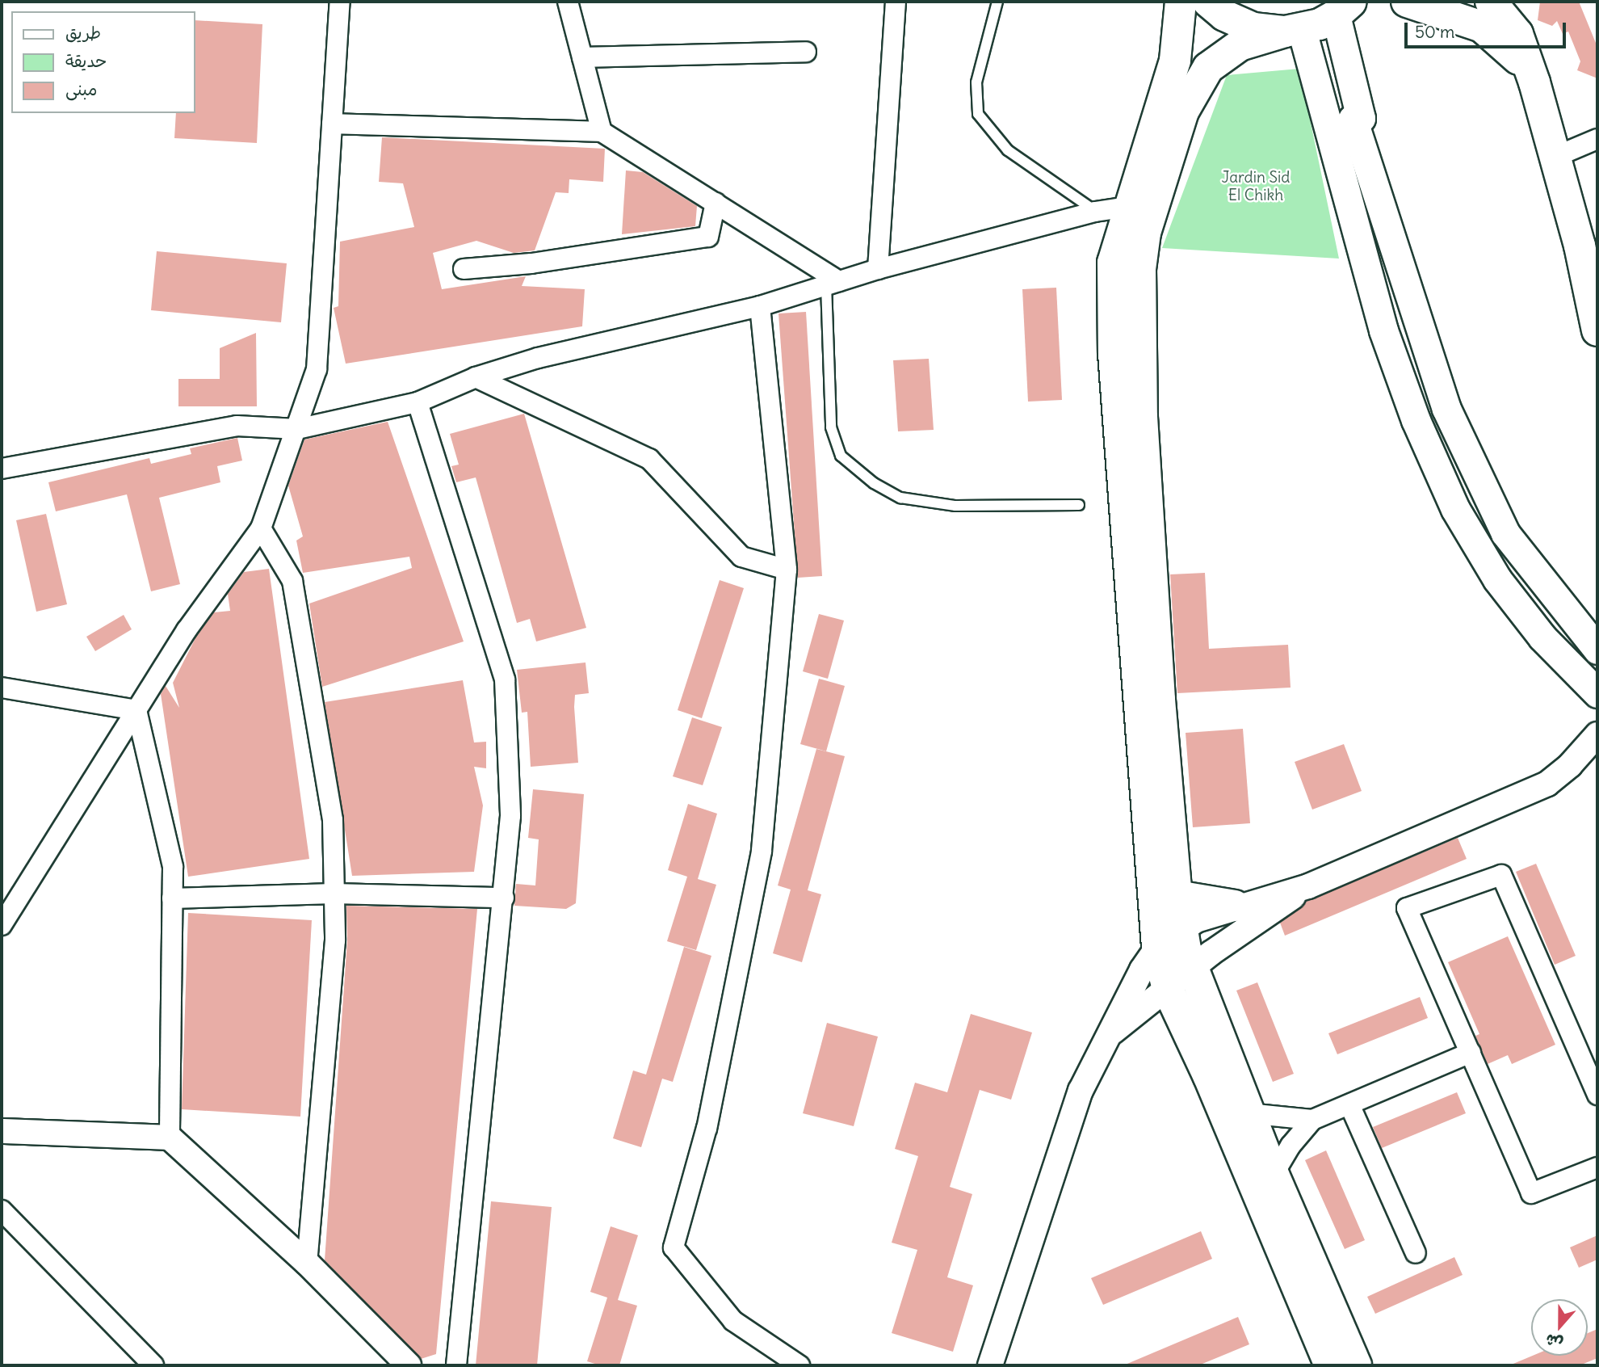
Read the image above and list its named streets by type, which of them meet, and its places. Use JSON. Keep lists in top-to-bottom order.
{
  "parks": ["Jardin Sid El Chikh"],
  "legend": ["طريق", "حديقة", "مبنى"],
  "scale_bar": "50 m",
  "north": "bottom"
}
